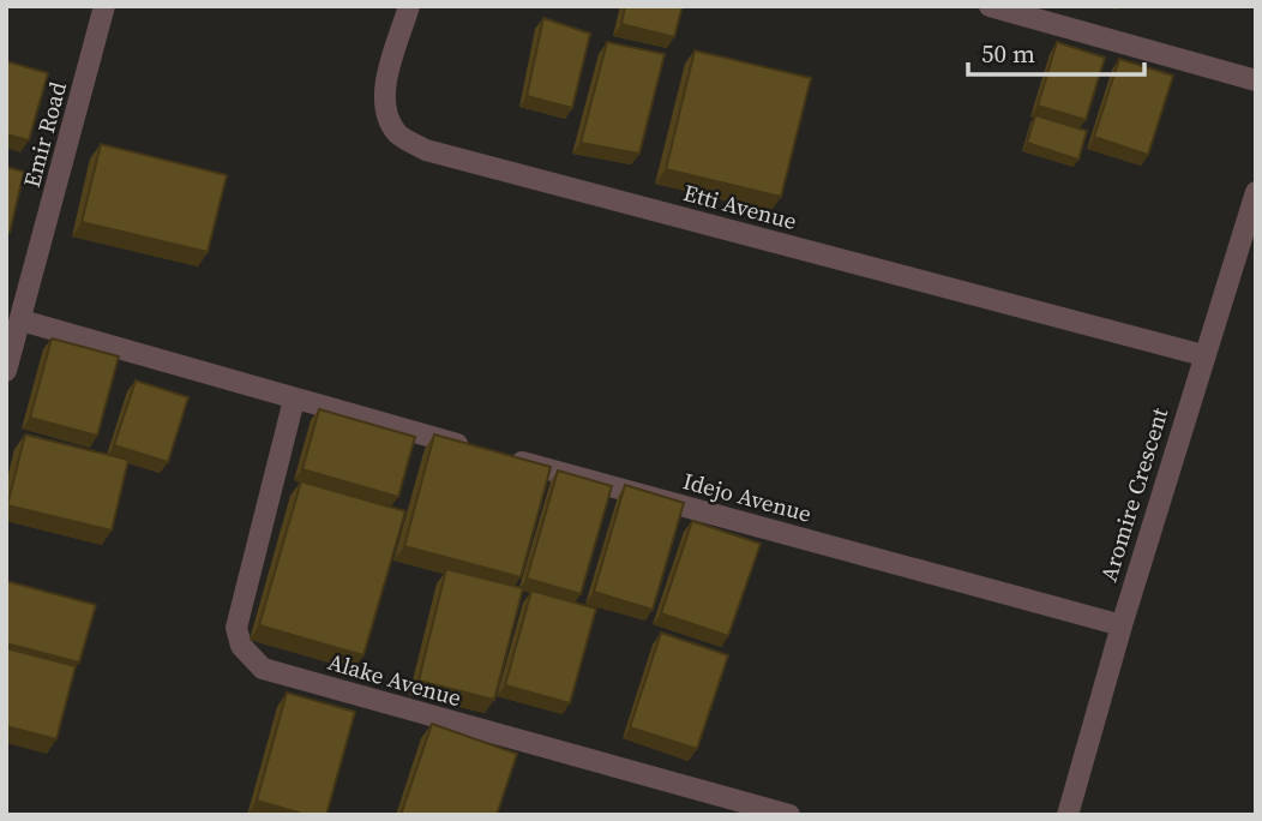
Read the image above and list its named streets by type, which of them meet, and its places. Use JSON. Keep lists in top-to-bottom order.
{
  "streets": {
    "street": [
      "Emir Road",
      "Etti Avenue",
      "Aromire Crescent",
      "Idejo Avenue",
      "Alake Avenue"
    ]
  },
  "crossings": [
    ["Emir Road", "Idejo Avenue"],
    ["Etti Avenue", "Aromire Crescent"],
    ["Aromire Crescent", "Idejo Avenue"],
    ["Idejo Avenue", "Alake Avenue"]
  ],
  "scale_bar": "50 m"
}
